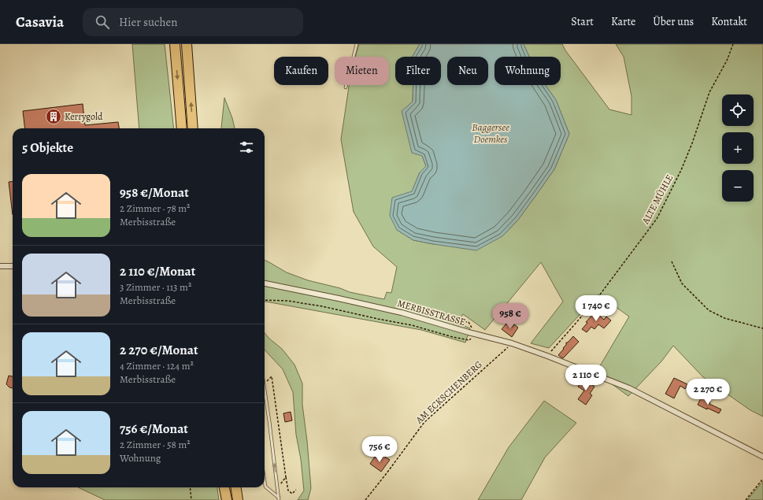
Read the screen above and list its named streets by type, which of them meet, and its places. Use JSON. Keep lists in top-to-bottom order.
{
  "streets": {
    "street": ["MERBISSTRASSE"],
    "path": ["ALTE MÜHLE", "AM ECKSCHENBERG"]
  },
  "crossings": [
    ["ALTE MÜHLE", "MERBISSTRASSE"],
    ["MERBISSTRASSE", "AM ECKSCHENBERG"]
  ],
  "water": ["Baggersee Doemkes"],
  "places": {
    "building": ["Kerrygold"]
  },
  "page": {
    "header": "Casavia",
    "search": "Hier suchen",
    "nav": [
      "Start",
      "Karte",
      "Über uns",
      "Kontakt"
    ],
    "chip": [
      "Kaufen",
      "Mieten",
      "Filter",
      "Neu",
      "Wohnung"
    ],
    "map_buttons": ["+", "−"],
    "heading": "5 Objekte",
    "list": [
      {
        "name": "958 €/Monat",
        "note": "2 Zimmer · 78 m² · Merbisstraße"
      },
      {
        "name": "2 110 €/Monat",
        "note": "3 Zimmer · 113 m² · Merbisstraße"
      },
      {
        "name": "2 270 €/Monat",
        "note": "4 Zimmer · 124 m² · Merbisstraße"
      },
      {
        "name": "756 €/Monat",
        "note": "2 Zimmer · 58 m² · Wohnung"
      }
    ],
    "price": [
      "1 740 €",
      "958 €",
      "2 110 €",
      "2 270 €",
      "756 €"
    ]
  }
}
